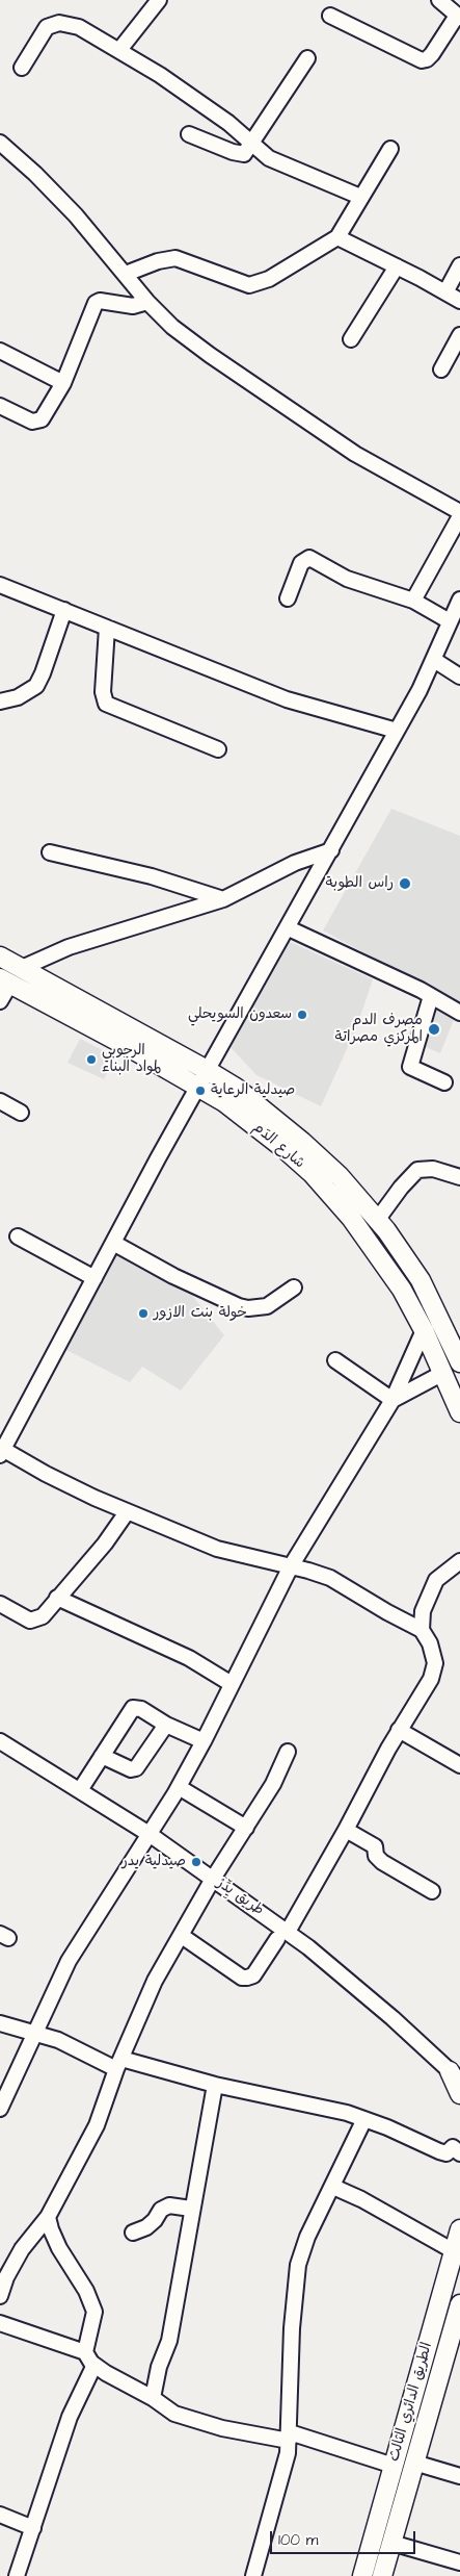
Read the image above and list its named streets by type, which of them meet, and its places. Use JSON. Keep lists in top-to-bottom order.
{
  "streets": {
    "main road": ["شارع الدَم", "الطريق الدائري الثالث"],
    "street": ["طريق يِدِّرْ"]
  },
  "places": [
    "راس الطوبة",
    "سعدون السويحلي",
    "مصرف الدم المركزي مصراتة",
    "الرجوبي لمواد البناء",
    "صيدلية الرعاية",
    "خولة بنت الازور",
    "صيدلية يدر"
  ],
  "scale_bar": "100 m"
}
